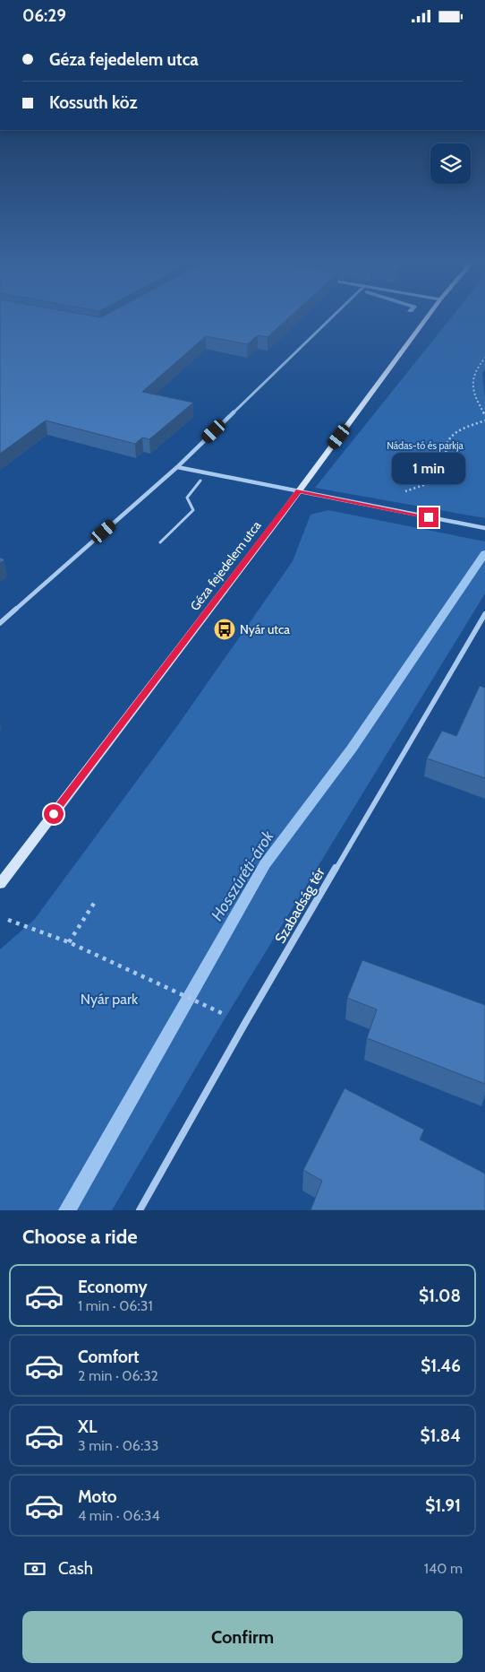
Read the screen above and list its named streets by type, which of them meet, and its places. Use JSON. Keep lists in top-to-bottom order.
{
  "streets": {
    "main road": ["Géza fejedelem utca"],
    "street": ["Szabadság tér"]
  },
  "water": ["Hosszúréti-árok"],
  "parks": ["Nádas-tó és parkja", "Nyár park"],
  "places": {
    "bus stop": ["Nyár utca"]
  },
  "page": {
    "status": "06:29",
    "banner": ["Géza fejedelem utca", "Kossuth köz"],
    "bubble": "1 min",
    "heading": "Choose a ride",
    "list": [
      {
        "name": "Economy",
        "note": "1 min · 06:31",
        "value": "$1.08"
      },
      {
        "name": "Comfort",
        "note": "2 min · 06:32",
        "value": "$1.46"
      },
      {
        "name": "XL",
        "note": "3 min · 06:33",
        "value": "$1.84"
      },
      {
        "name": "Moto",
        "note": "4 min · 06:34",
        "value": "$1.91"
      }
    ],
    "pay": ["Cash", "140 m"],
    "buttons": "Confirm"
  }
}
